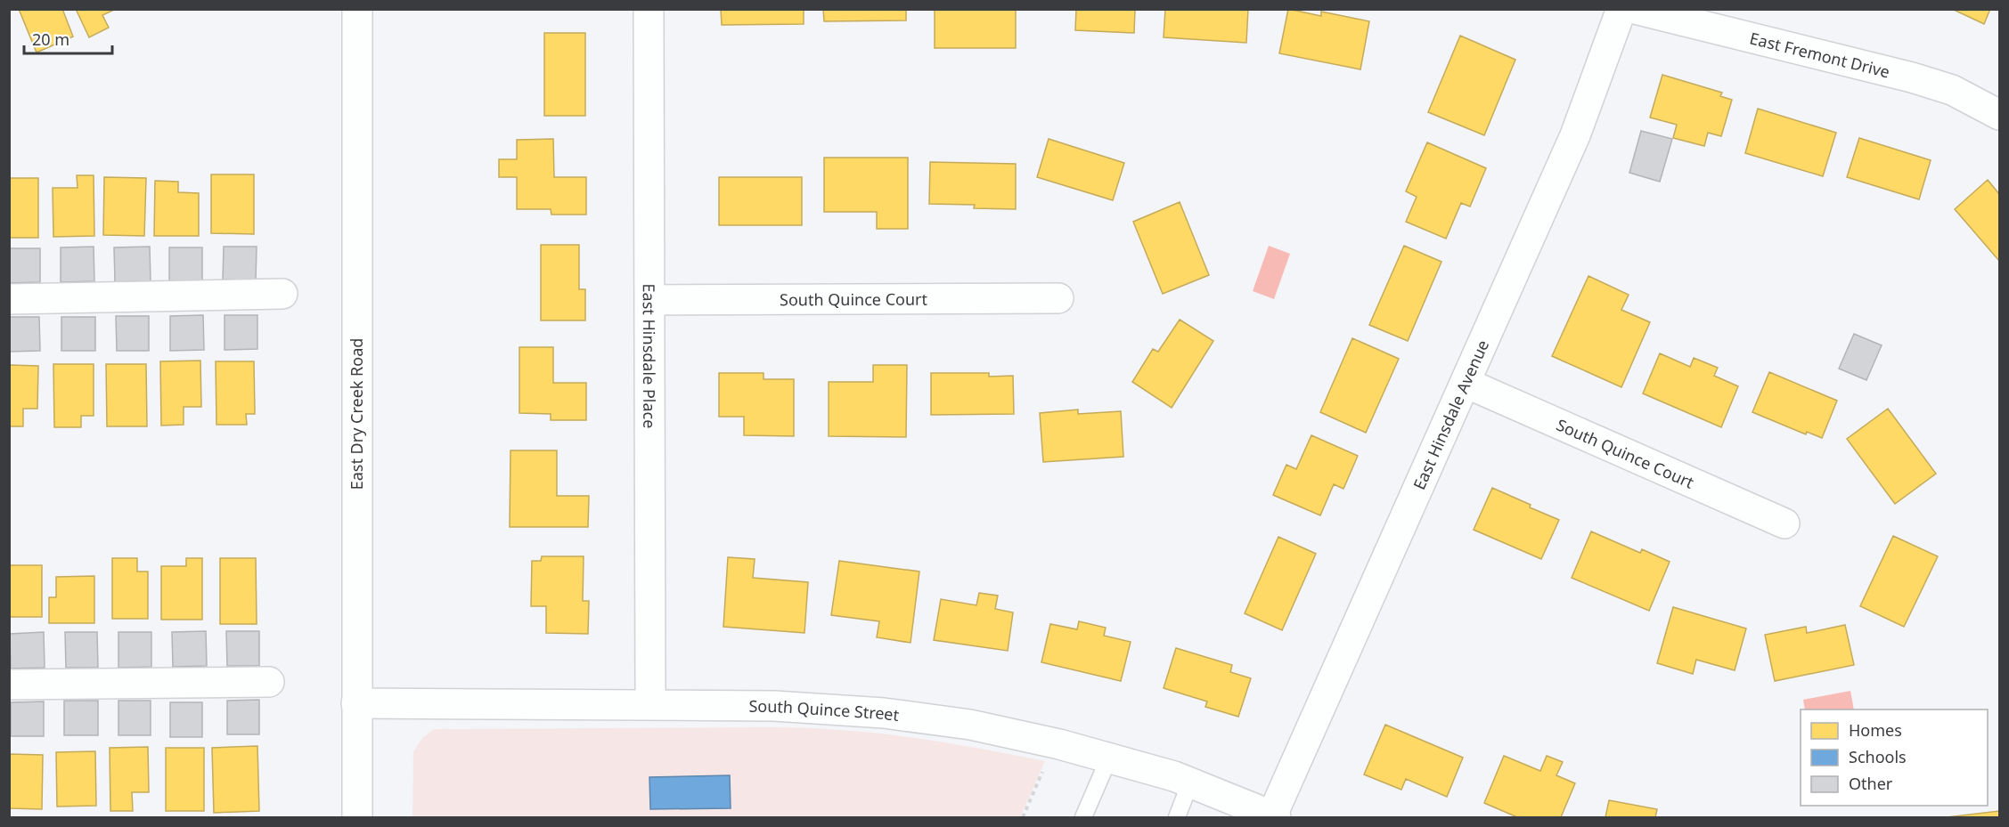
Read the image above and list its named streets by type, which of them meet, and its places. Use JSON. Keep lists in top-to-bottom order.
{
  "streets": {
    "street": [
      "East Fremont Drive",
      "South Quince Court",
      "East Hinsdale Place",
      "East Dry Creek Road",
      "East Hinsdale Avenue",
      "South Quince Street"
    ]
  },
  "crossings": [
    ["South Quince Court", "East Hinsdale Place"],
    ["South Quince Court", "East Hinsdale Avenue"],
    ["East Hinsdale Place", "South Quince Street"],
    ["East Dry Creek Road", "South Quince Street"],
    ["East Hinsdale Avenue", "South Quince Street"]
  ],
  "legend": ["Homes", "Schools", "Other"],
  "scale_bar": "20 m"
}
